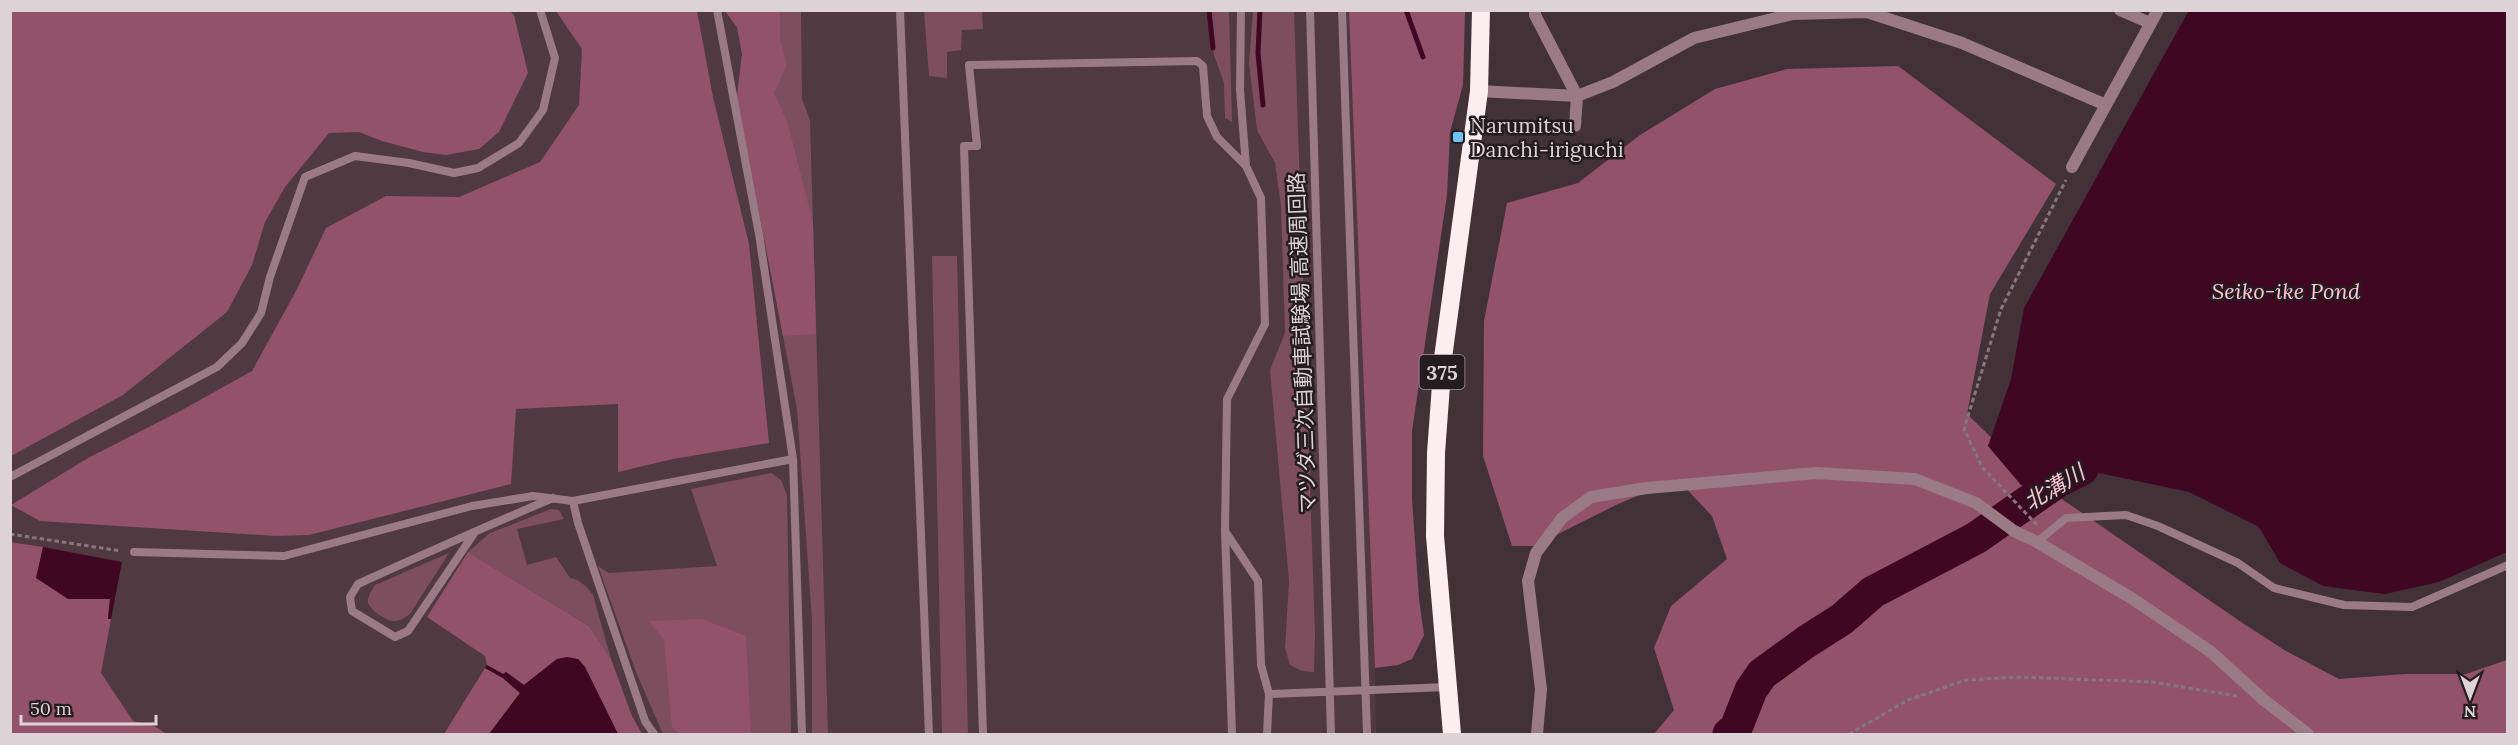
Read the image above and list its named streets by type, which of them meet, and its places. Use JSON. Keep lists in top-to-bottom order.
{
  "streets": {
    "highway": ["375"],
    "lane": ["マツダ三次自動車試験場 高速周回路"]
  },
  "water": ["Seiko-ike Pond", "北溝川"],
  "places": {
    "transit": ["Narumitsu Danchi-iriguchi"]
  },
  "scale_bar": "50 m",
  "north": "bottom"
}
